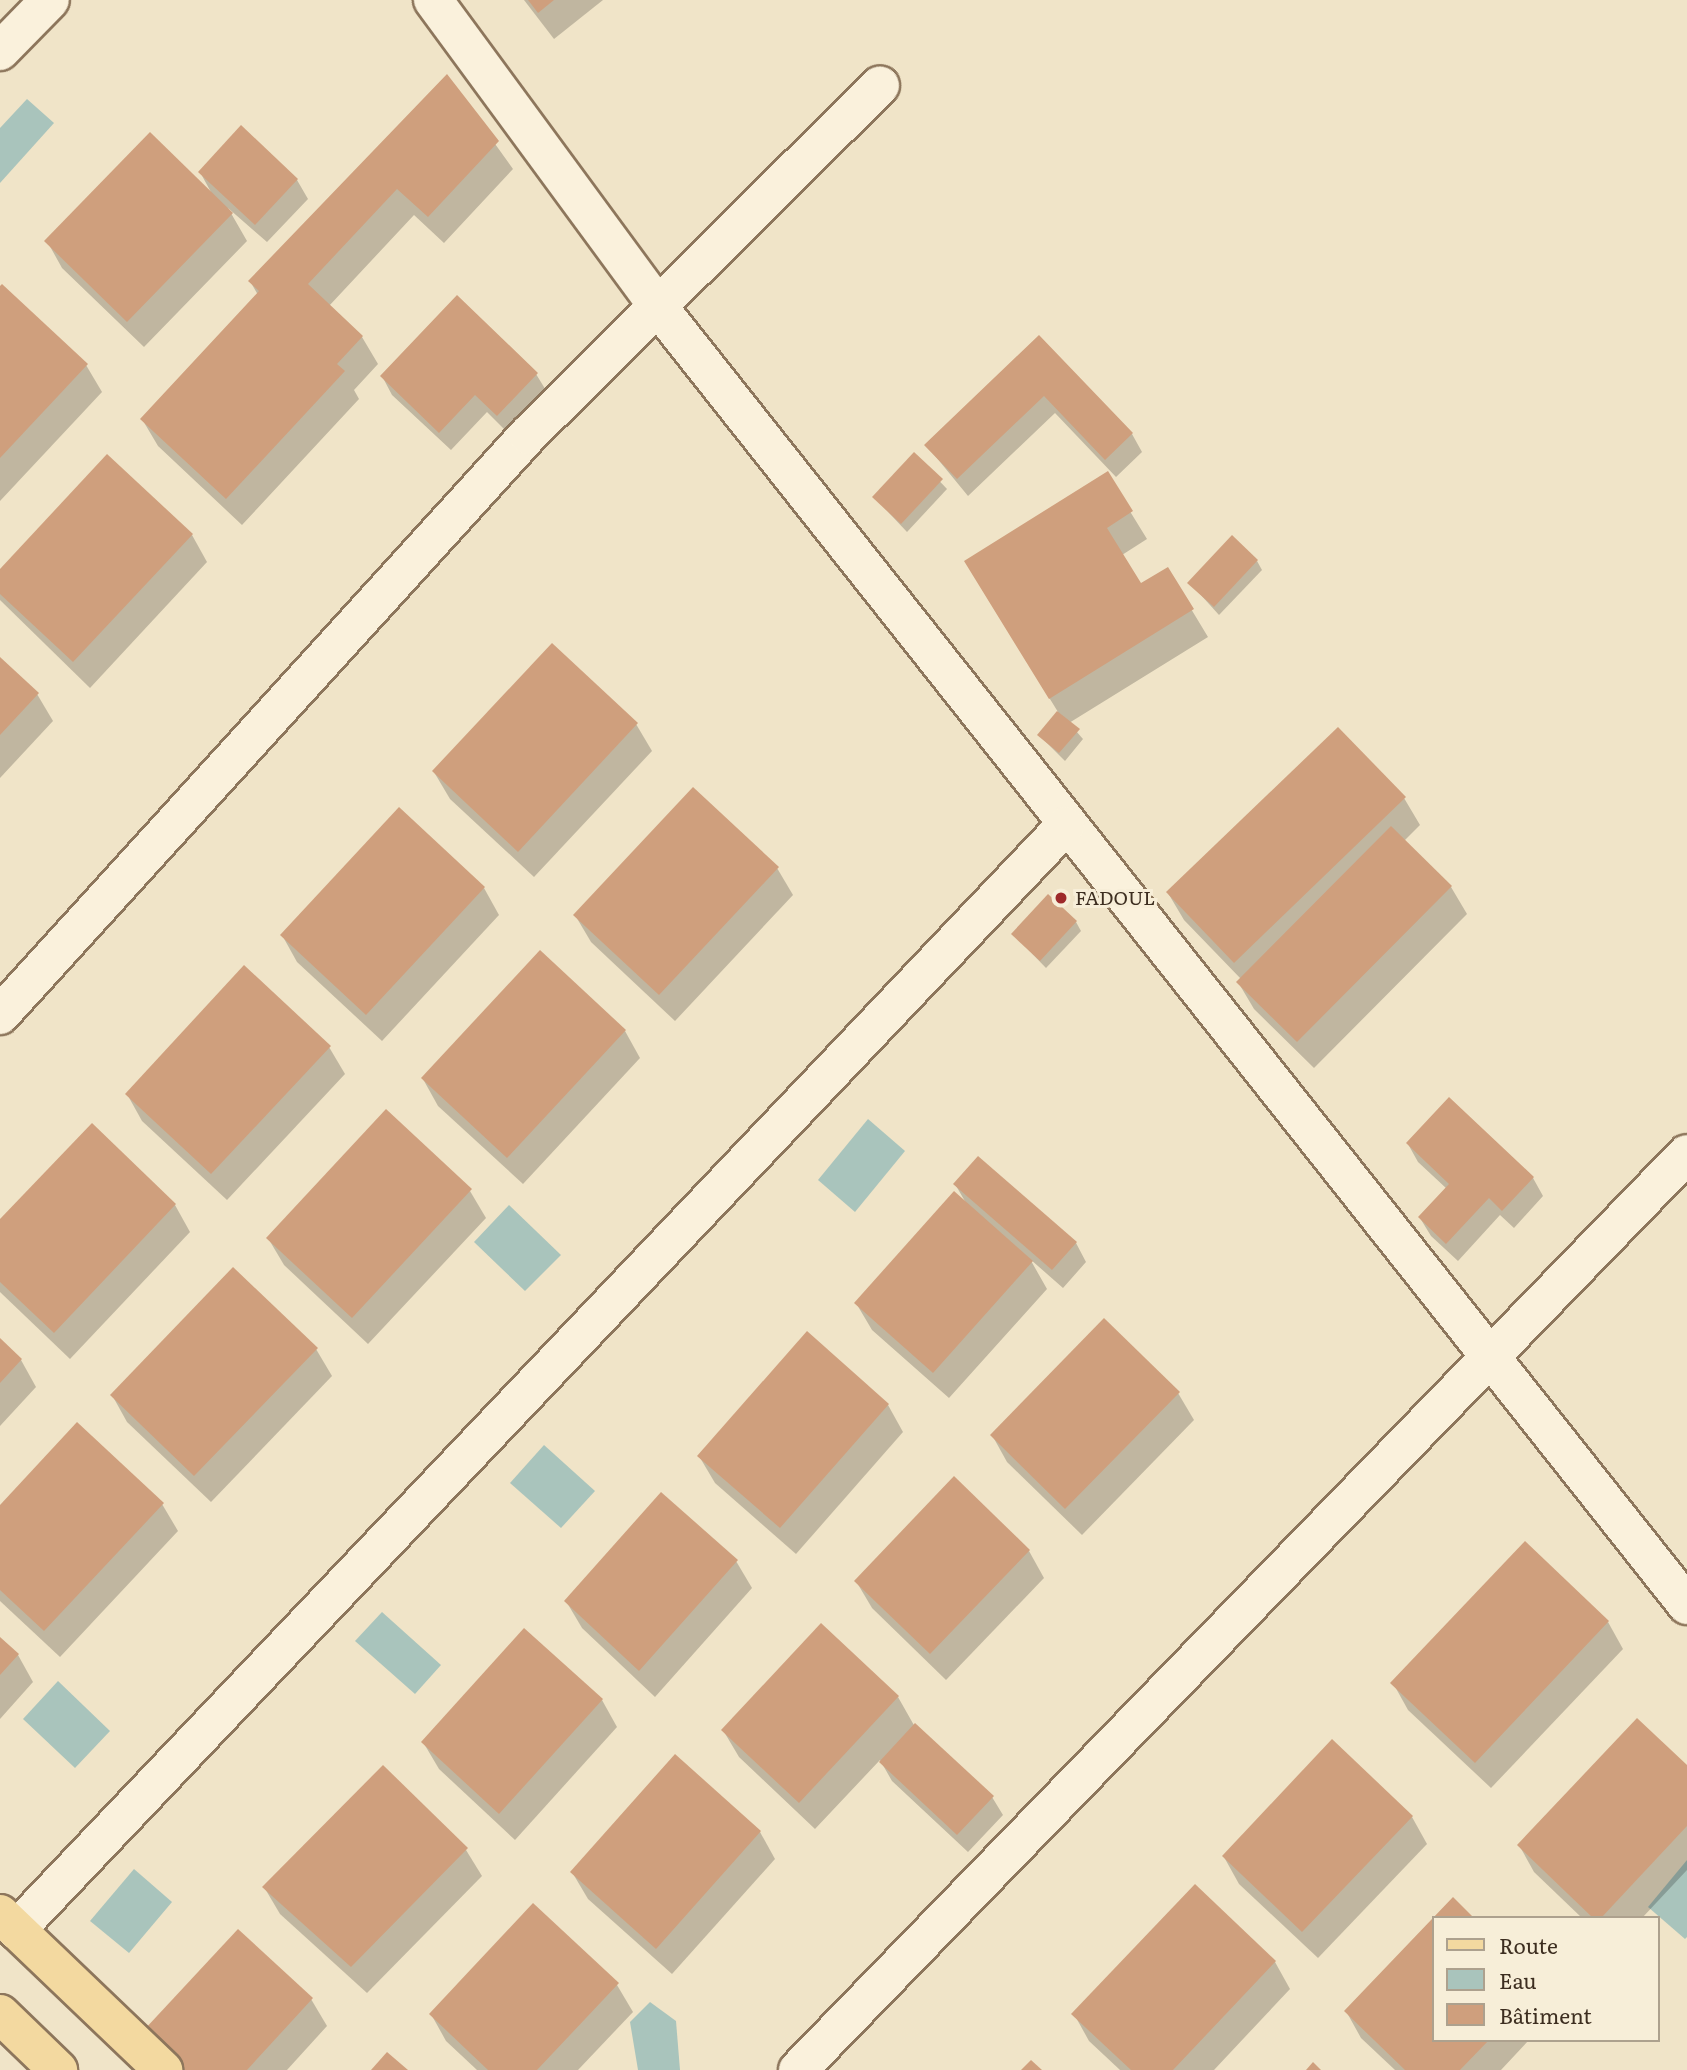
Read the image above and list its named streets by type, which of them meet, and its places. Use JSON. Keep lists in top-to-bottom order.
{
  "places": ["FADOUL"],
  "legend": ["Route", "Eau", "Bâtiment"]
}
